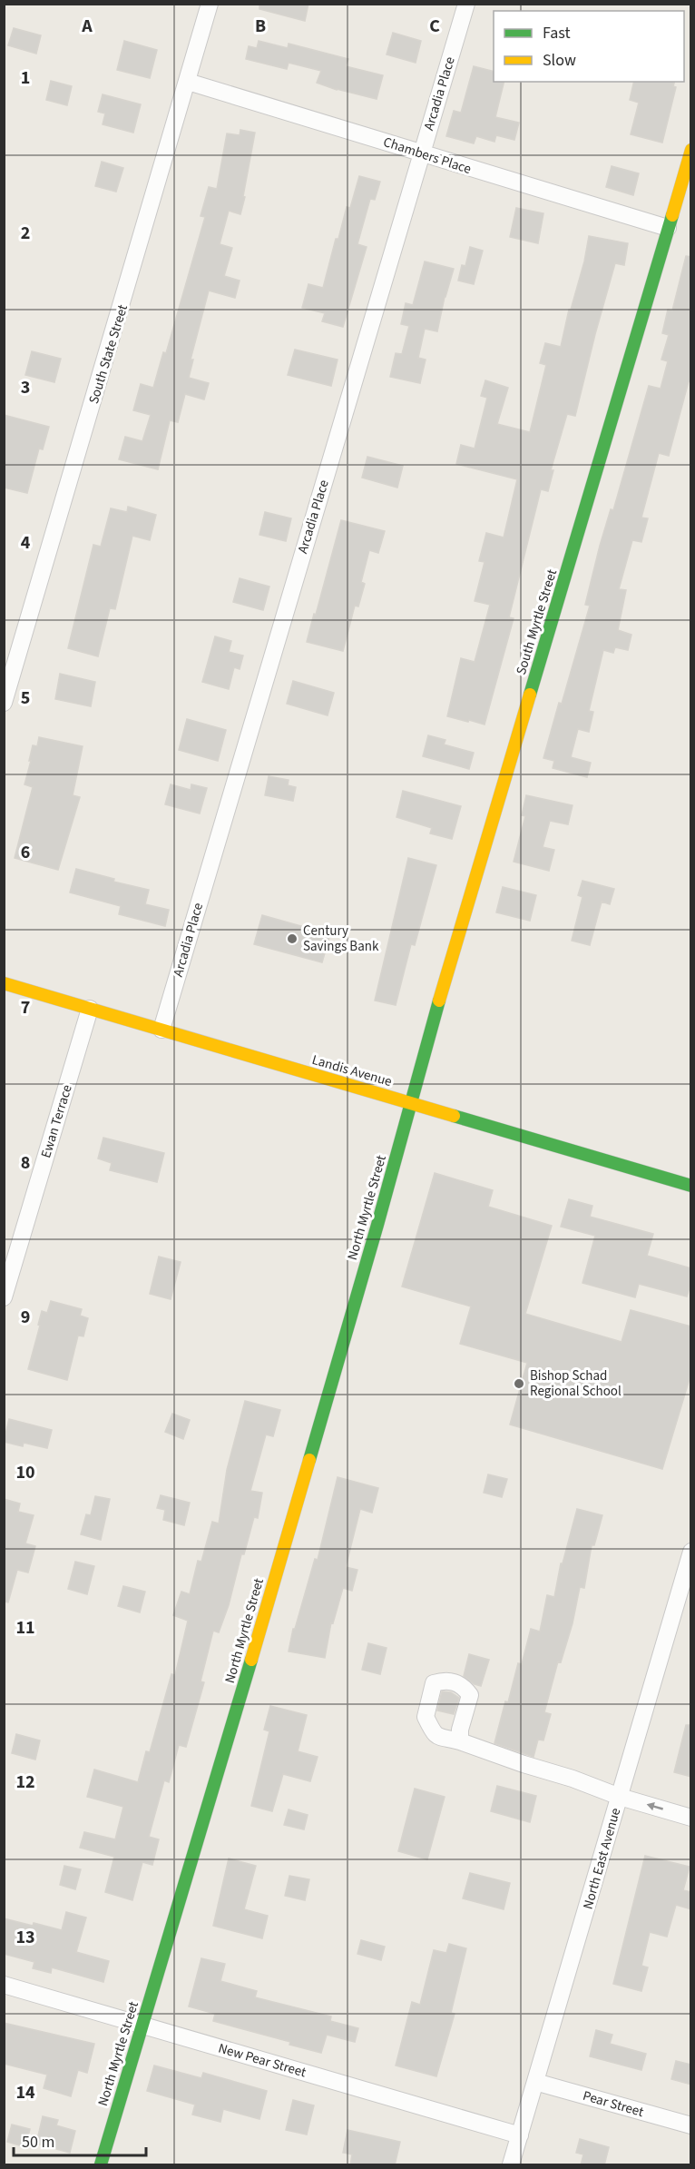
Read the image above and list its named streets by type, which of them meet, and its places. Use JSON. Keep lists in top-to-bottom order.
{
  "streets": {
    "street": [
      "Arcadia Place",
      "Chambers Place",
      "South State Street",
      "South Myrtle Street",
      "Landis Avenue",
      "Ewan Terrace",
      "North Myrtle Street",
      "North East Avenue",
      "New Pear Street",
      "Pear Street"
    ]
  },
  "crossings": [
    ["Arcadia Place", "Chambers Place"],
    ["Arcadia Place", "Landis Avenue"],
    ["Chambers Place", "South State Street"],
    ["Chambers Place", "South Myrtle Street"],
    ["South Myrtle Street", "Landis Avenue"],
    ["South Myrtle Street", "North Myrtle Street"],
    ["Landis Avenue", "Ewan Terrace"],
    ["Landis Avenue", "North Myrtle Street"],
    ["North Myrtle Street", "New Pear Street"],
    ["North East Avenue", "New Pear Street"],
    ["North East Avenue", "Pear Street"]
  ],
  "places": ["Century Savings Bank", "Bishop Schad Regional School"],
  "legend": ["Fast", "Slow"],
  "scale_bar": "50 m",
  "grid": {
    "columns": ["A", "B", "C"],
    "rows": [
      "1",
      "2",
      "3",
      "4",
      "5",
      "6",
      "7",
      "8",
      "9",
      "10",
      "11",
      "12",
      "13",
      "14"
    ]
  }
}
